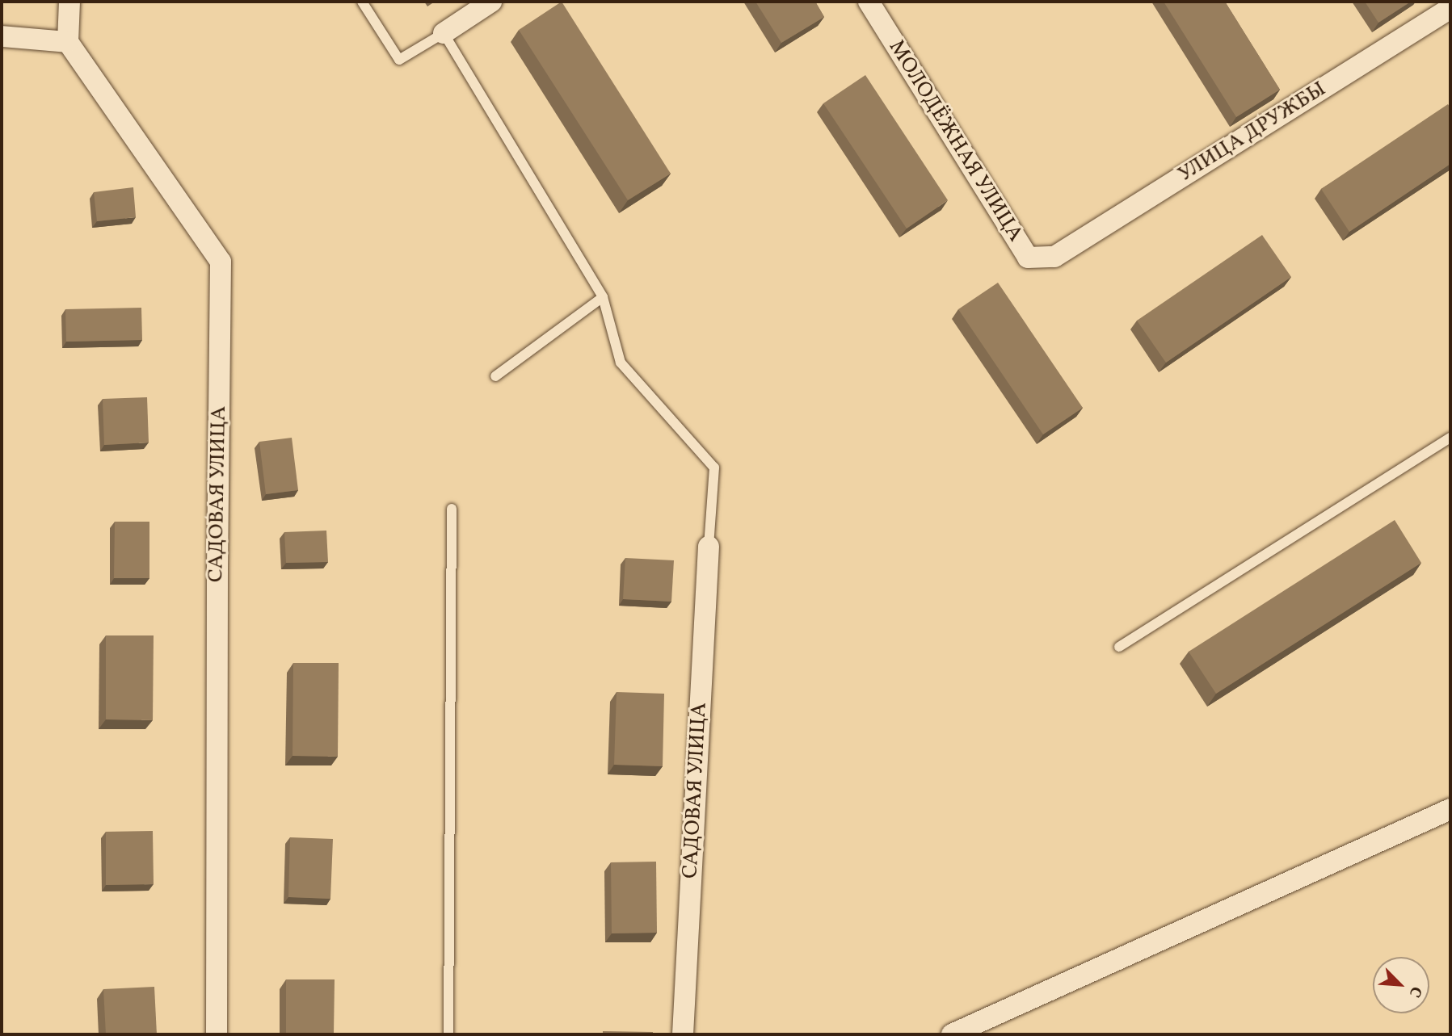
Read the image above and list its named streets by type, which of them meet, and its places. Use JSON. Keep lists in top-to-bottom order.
{
  "streets": {
    "street": ["УЛИЦА ДРУЖБЫ", "МОЛОДЁЖНАЯ УЛИЦА", "САДОВАЯ УЛИЦА"]
  },
  "crossings": [
    ["УЛИЦА ДРУЖБЫ", "МОЛОДЁЖНАЯ УЛИЦА"]
  ],
  "north": "bottom right"
}
